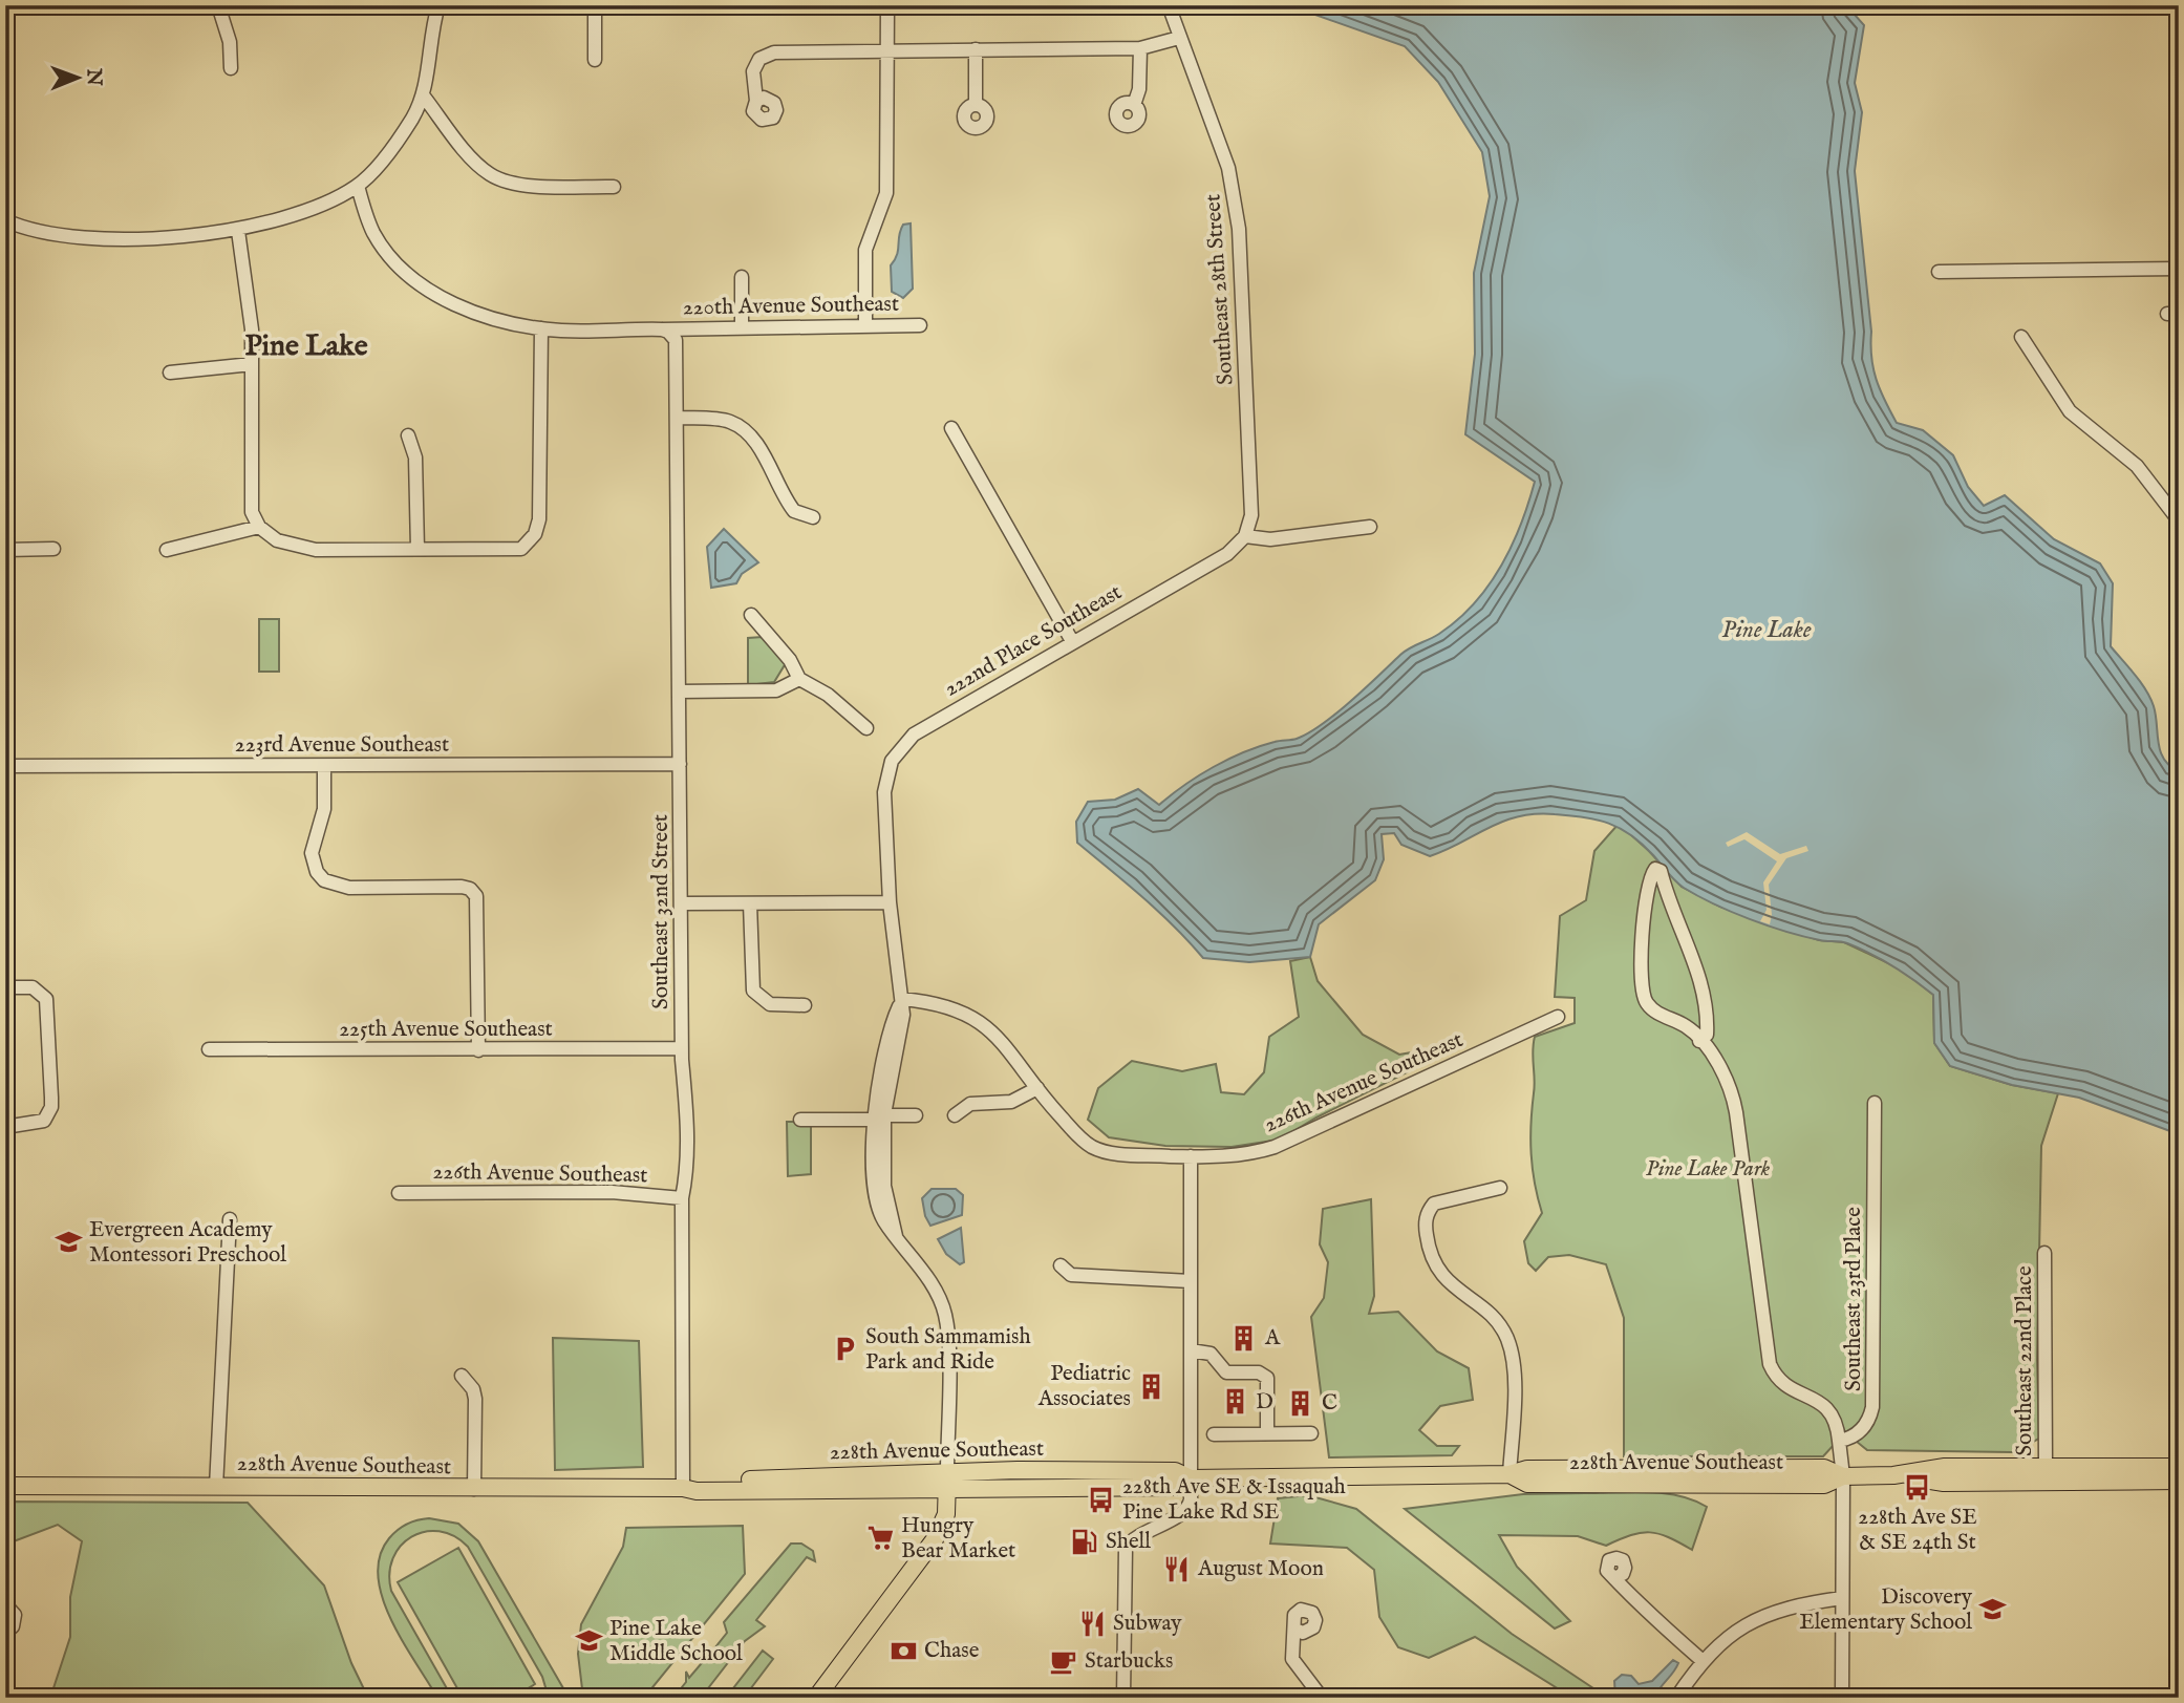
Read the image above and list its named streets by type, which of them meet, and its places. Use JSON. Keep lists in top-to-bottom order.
{
  "streets": {
    "main road": ["228th Avenue Southeast"],
    "street": [
      "Southeast 28th Street",
      "220th Avenue Southeast",
      "222nd Place Southeast",
      "223rd Avenue Southeast",
      "Southeast 32nd Street",
      "225th Avenue Southeast",
      "226th Avenue Southeast",
      "Southeast 23rd Place",
      "Southeast 22nd Place"
    ]
  },
  "crossings": [
    ["Southeast 28th Street", "222nd Place Southeast"],
    ["220th Avenue Southeast", "Southeast 32nd Street"],
    ["223rd Avenue Southeast", "Southeast 32nd Street"],
    ["Southeast 32nd Street", "225th Avenue Southeast"],
    ["Southeast 32nd Street", "226th Avenue Southeast"],
    ["Southeast 32nd Street", "228th Avenue Southeast"],
    ["Southeast 22nd Place", "228th Avenue Southeast"]
  ],
  "districts": ["Pine Lake"],
  "water": ["Pine Lake"],
  "parks": ["Pine Lake Park"],
  "places": {
    "school or university": ["Evergreen Academy Montessori Preschool", "Discovery Elementary School", "Pine Lake Middle School"],
    "building": [
      "A",
      "Pediatric Associates",
      "D",
      "C"
    ],
    "parking": ["South Sammamish Park and Ride"],
    "bus stop": ["228th Ave SE & SE 24th St", "228th Ave SE & Issaquah Pine Lake Rd SE"],
    "supermarket": ["Hungry Bear Market"],
    "fuel station": ["Shell"],
    "restaurant": ["August Moon", "Subway"],
    "bank": ["Chase"],
    "cafe": ["Starbucks"]
  },
  "north": "right"
}
